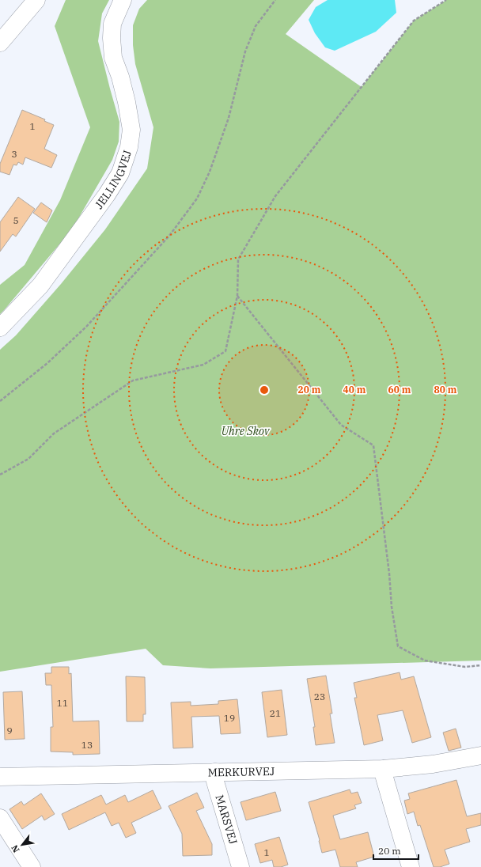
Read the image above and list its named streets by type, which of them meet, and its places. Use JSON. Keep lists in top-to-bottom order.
{
  "streets": {
    "street": ["JELLINGVEJ", "MERKURVEJ", "MARSVEJ"]
  },
  "crossings": [
    ["MERKURVEJ", "MARSVEJ"]
  ],
  "parks": ["Uhre Skov"],
  "house_numbers": [
    "1",
    "3",
    "5",
    "23",
    "11",
    "21",
    "19",
    "9",
    "13",
    "1"
  ],
  "scale_bar": "20 m",
  "north": "bottom left",
  "rings": [
    "20 m",
    "40 m",
    "60 m",
    "80 m"
  ]
}
